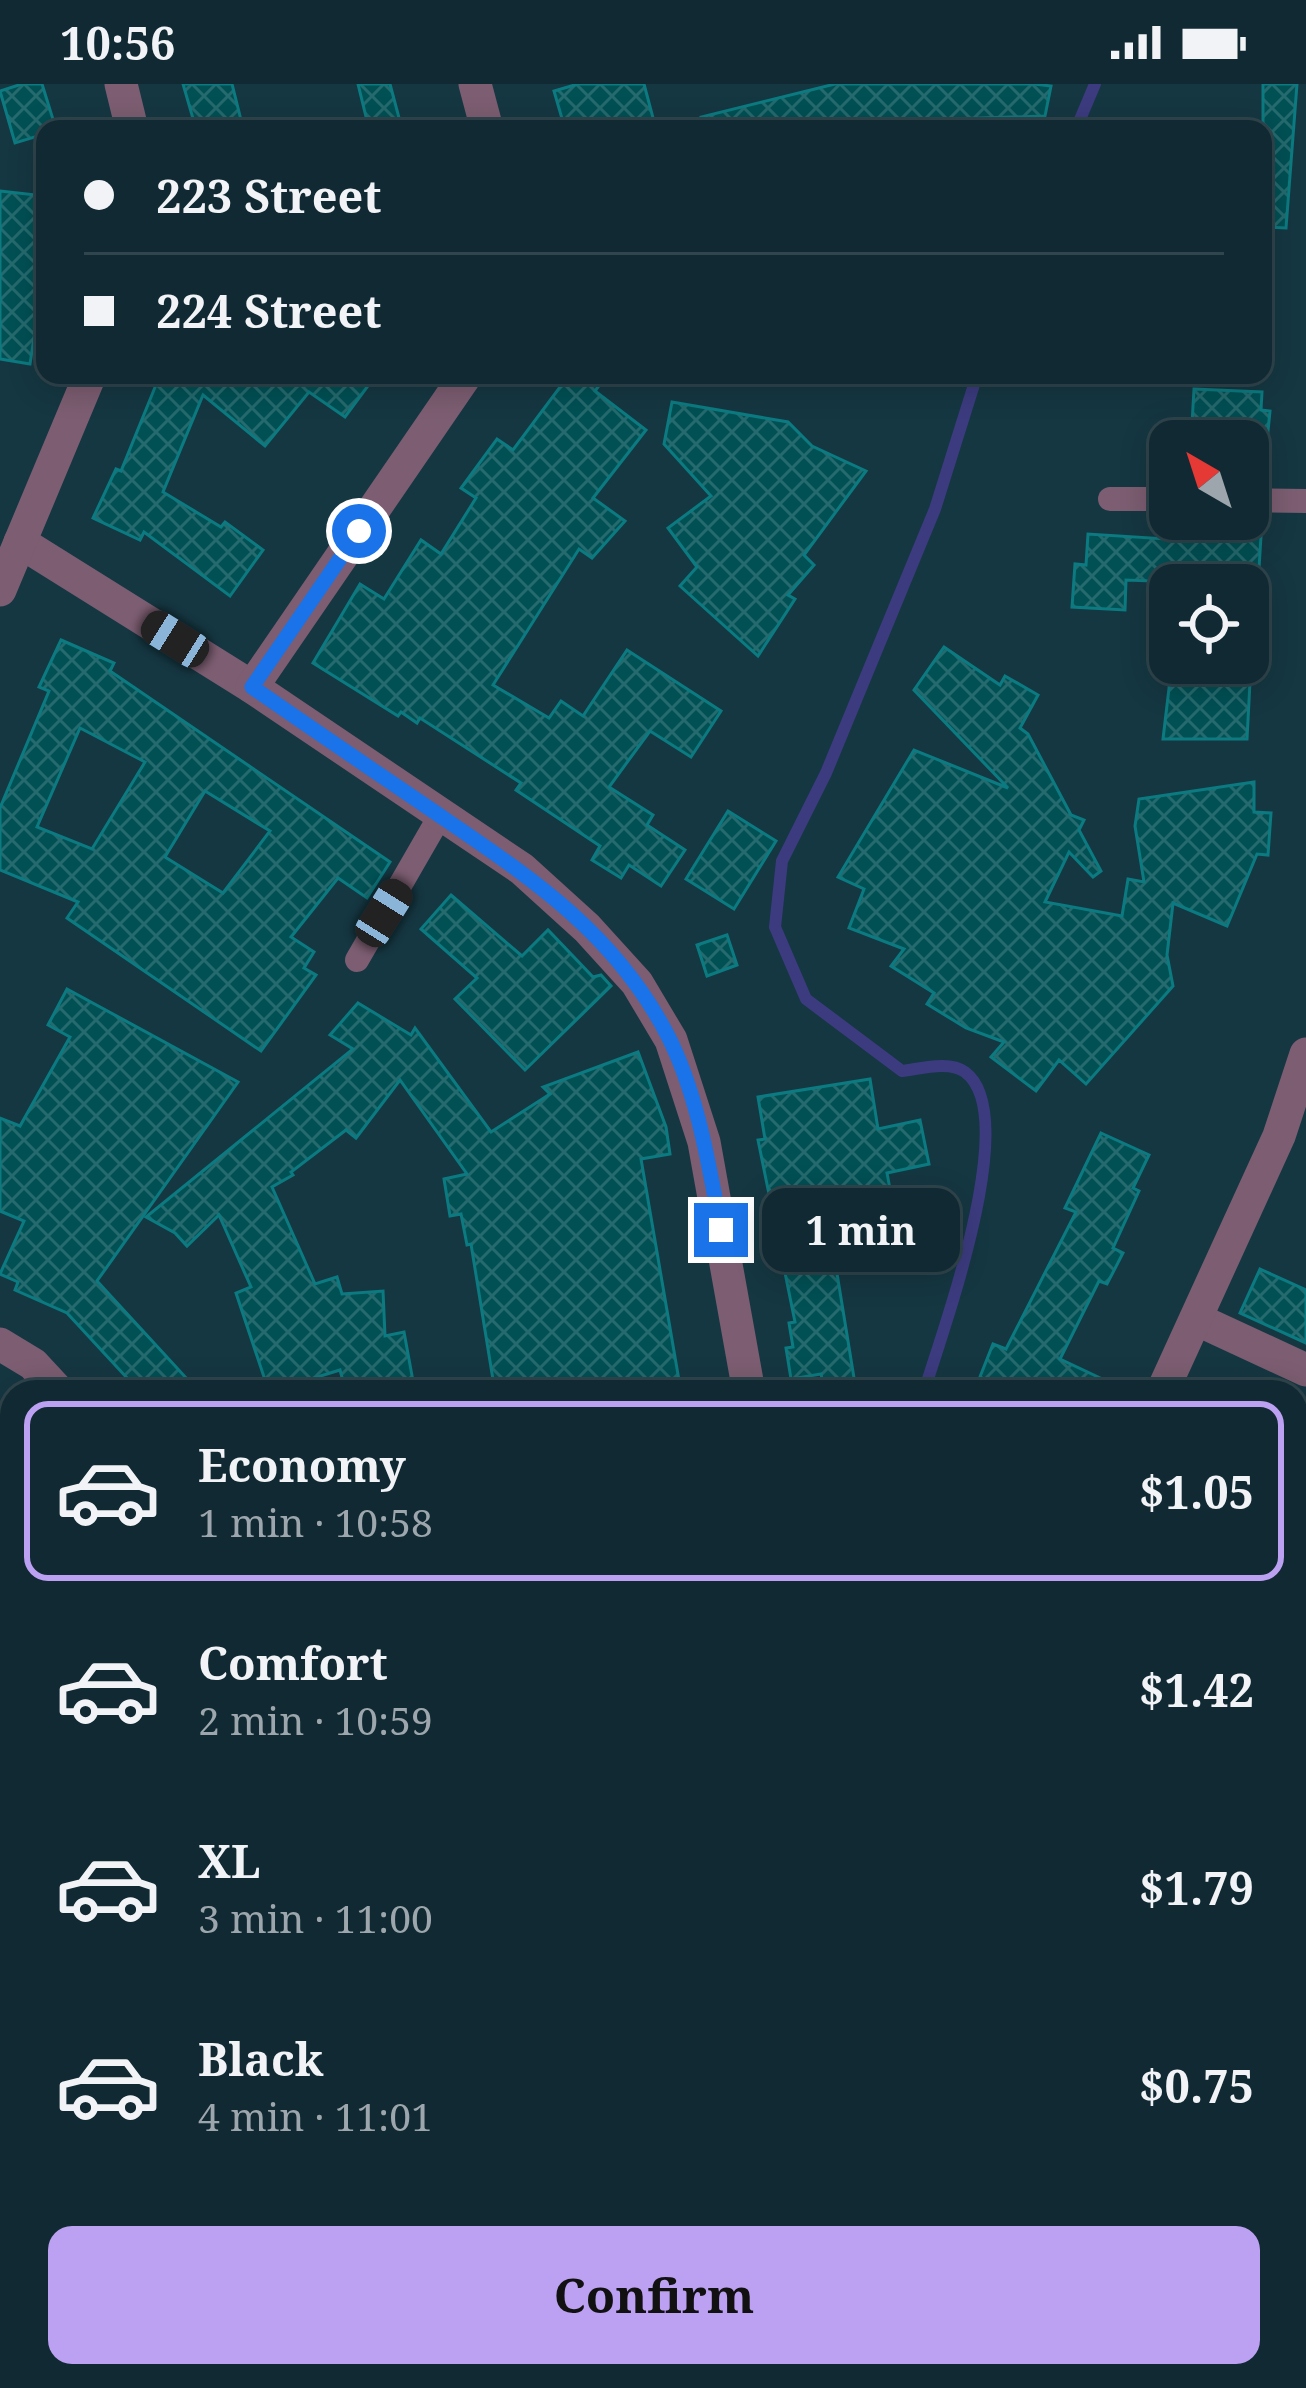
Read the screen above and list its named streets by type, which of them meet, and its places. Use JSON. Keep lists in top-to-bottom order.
{
  "north": "top left",
  "page": {
    "status": "10:56",
    "banner": ["223 Street", "224 Street"],
    "bubble": "1 min",
    "list": [
      {
        "name": "Economy",
        "note": "1 min · 10:58",
        "value": "$1.05"
      },
      {
        "name": "Comfort",
        "note": "2 min · 10:59",
        "value": "$1.42"
      },
      {
        "name": "XL",
        "note": "3 min · 11:00",
        "value": "$1.79"
      },
      {
        "name": "Black",
        "note": "4 min · 11:01",
        "value": "$0.75"
      }
    ],
    "buttons": "Confirm"
  }
}
